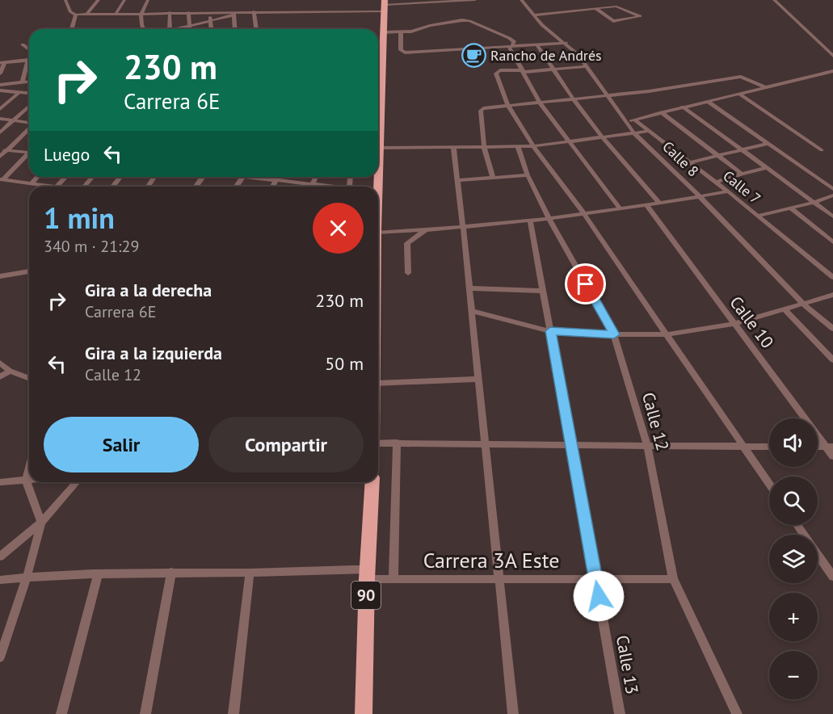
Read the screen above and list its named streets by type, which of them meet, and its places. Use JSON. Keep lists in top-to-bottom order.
{
  "streets": {
    "highway": ["90"],
    "street": [
      "Calle 8",
      "Calle 7",
      "Calle 10",
      "Calle 12",
      "Carrera 3A Este",
      "Calle 13"
    ]
  },
  "crossings": [
    ["Calle 12", "Carrera 3A Este"],
    ["Carrera 3A Este", "90"],
    ["Carrera 3A Este", "Calle 13"]
  ],
  "places": {
    "cafe": ["Rancho de Andrés"]
  },
  "page": {
    "turn": ["230 m", "Carrera 6E"],
    "then": "Luego",
    "heading": ["1 min", "340 m · 21:29"],
    "list": [
      {
        "name": "Gira a la derecha",
        "note": "Carrera 6E",
        "value": "230 m"
      },
      {
        "name": "Gira a la izquierda",
        "note": "Calle 12",
        "value": "50 m"
      }
    ],
    "buttons": ["Salir", "Compartir"],
    "map_buttons": ["+", "−"]
  }
}
